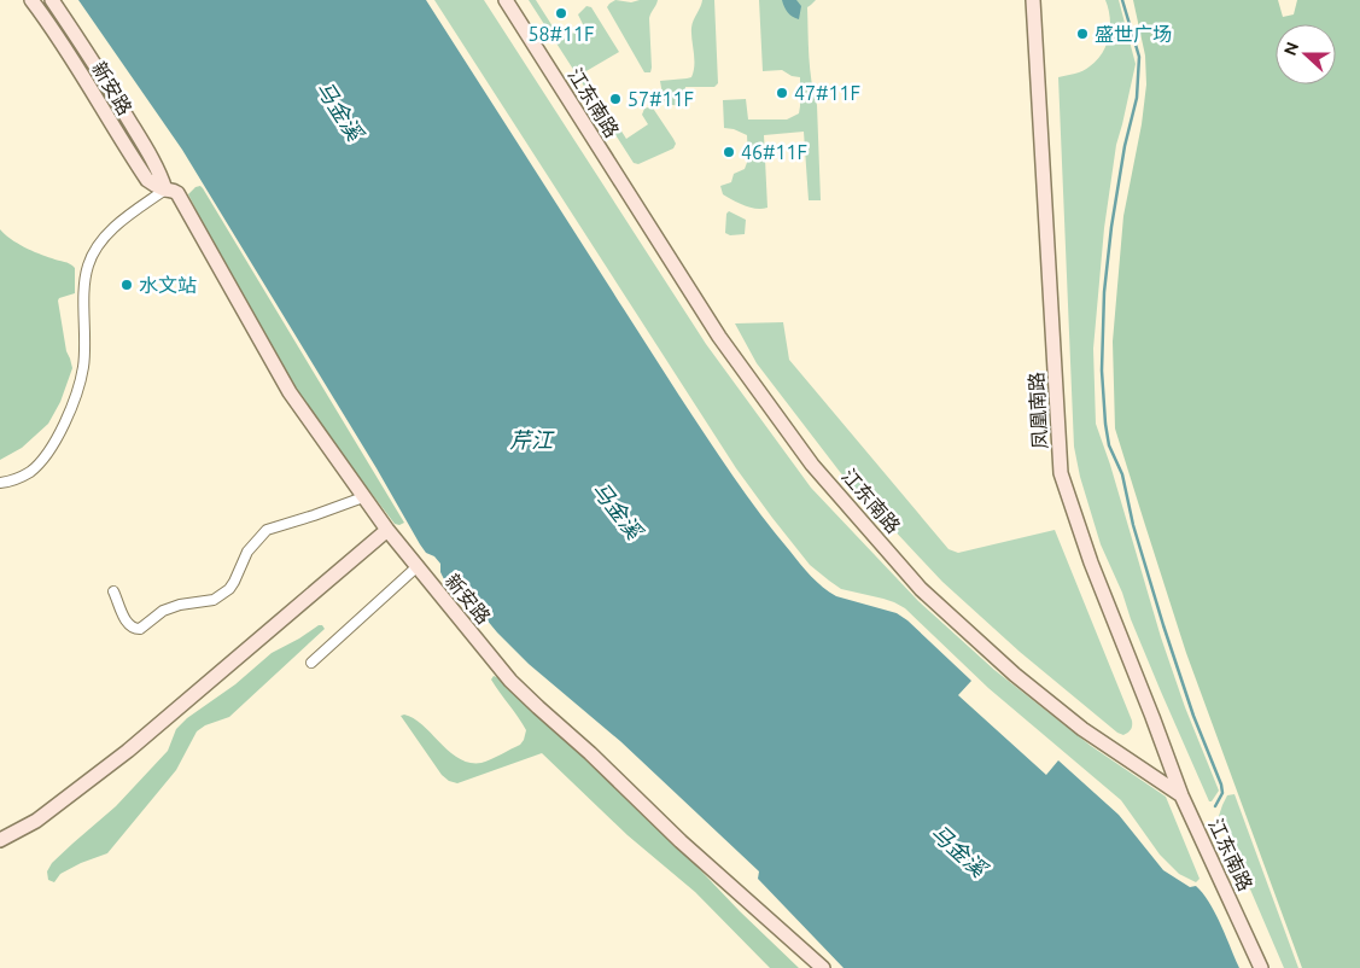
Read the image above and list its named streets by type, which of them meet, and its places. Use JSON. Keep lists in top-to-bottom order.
{
  "streets": {
    "main road": ["新安路", "江东南路", "凤凰南路"]
  },
  "crossings": [
    ["江东南路", "凤凰南路"]
  ],
  "water": ["马金溪", "芹江"],
  "places": [
    "58#11F",
    "盛世广场",
    "47#11F",
    "57#11F",
    "46#11F",
    "水文站"
  ],
  "north": "left"
}
